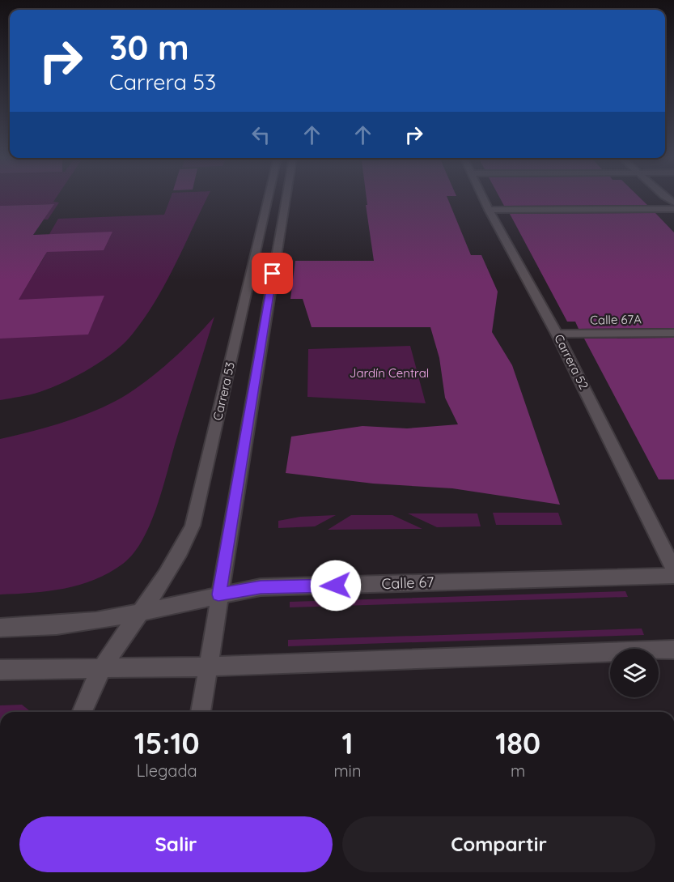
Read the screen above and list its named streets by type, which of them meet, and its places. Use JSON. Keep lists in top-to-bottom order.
{
  "streets": {
    "main road": [
      "Calle 67A",
      "Carrera 52",
      "Carrera 53",
      "Calle 67"
    ]
  },
  "crossings": [
    ["Calle 67A", "Carrera 52"],
    ["Carrera 53", "Calle 67"]
  ],
  "parks": ["Jardín Central"],
  "page": {
    "turn": ["30 m", "Carrera 53"],
    "eta": [
      "15:10",
      "Llegada",
      "1",
      "min",
      "180",
      "m"
    ],
    "buttons": ["Salir", "Compartir"]
  }
}
